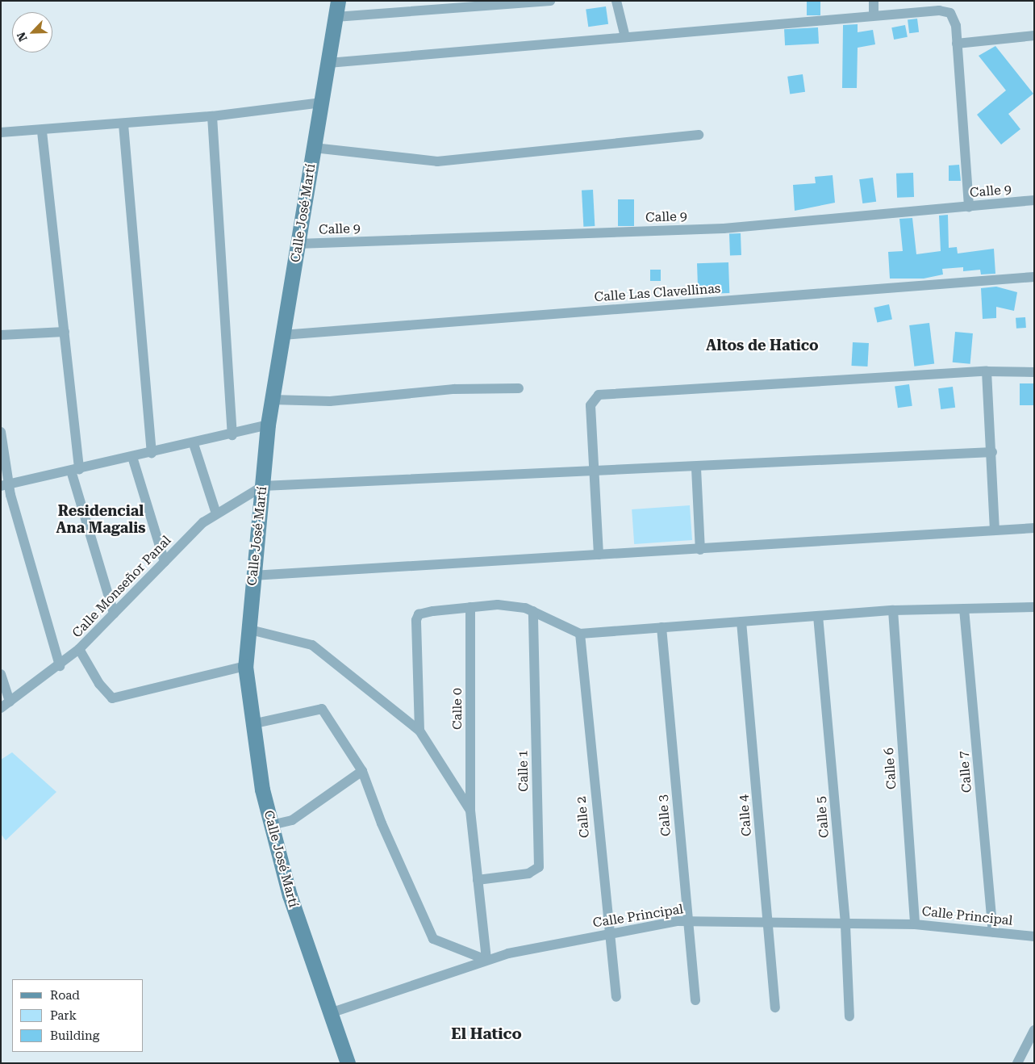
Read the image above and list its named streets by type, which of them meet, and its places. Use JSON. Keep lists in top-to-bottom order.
{
  "streets": {
    "main road": ["Calle José Martí"],
    "street": [
      "Calle 9",
      "Calle Las Clavellinas",
      "Calle Monseñor Panal",
      "Calle 0",
      "Calle 6",
      "Calle 1",
      "Calle 7",
      "Calle 3",
      "Calle 4",
      "Calle 2",
      "Calle 5",
      "Calle Principal"
    ]
  },
  "crossings": [
    ["Calle 9", "Calle José Martí"],
    ["Calle José Martí", "Calle Las Clavellinas"],
    ["Calle José Martí", "Calle Monseñor Panal"],
    ["Calle José Martí", "Calle Principal"],
    ["Calle 0", "Calle 1"],
    ["Calle 0", "Calle Principal"],
    ["Calle 6", "Calle Principal"],
    ["Calle 7", "Calle Principal"],
    ["Calle 3", "Calle Principal"],
    ["Calle 4", "Calle Principal"],
    ["Calle 2", "Calle Principal"],
    ["Calle 5", "Calle Principal"]
  ],
  "districts": ["Altos de Hatico", "Residencial Ana Magalis", "El Hatico"],
  "legend": ["Road", "Park", "Building"],
  "north": "bottom left"
}
